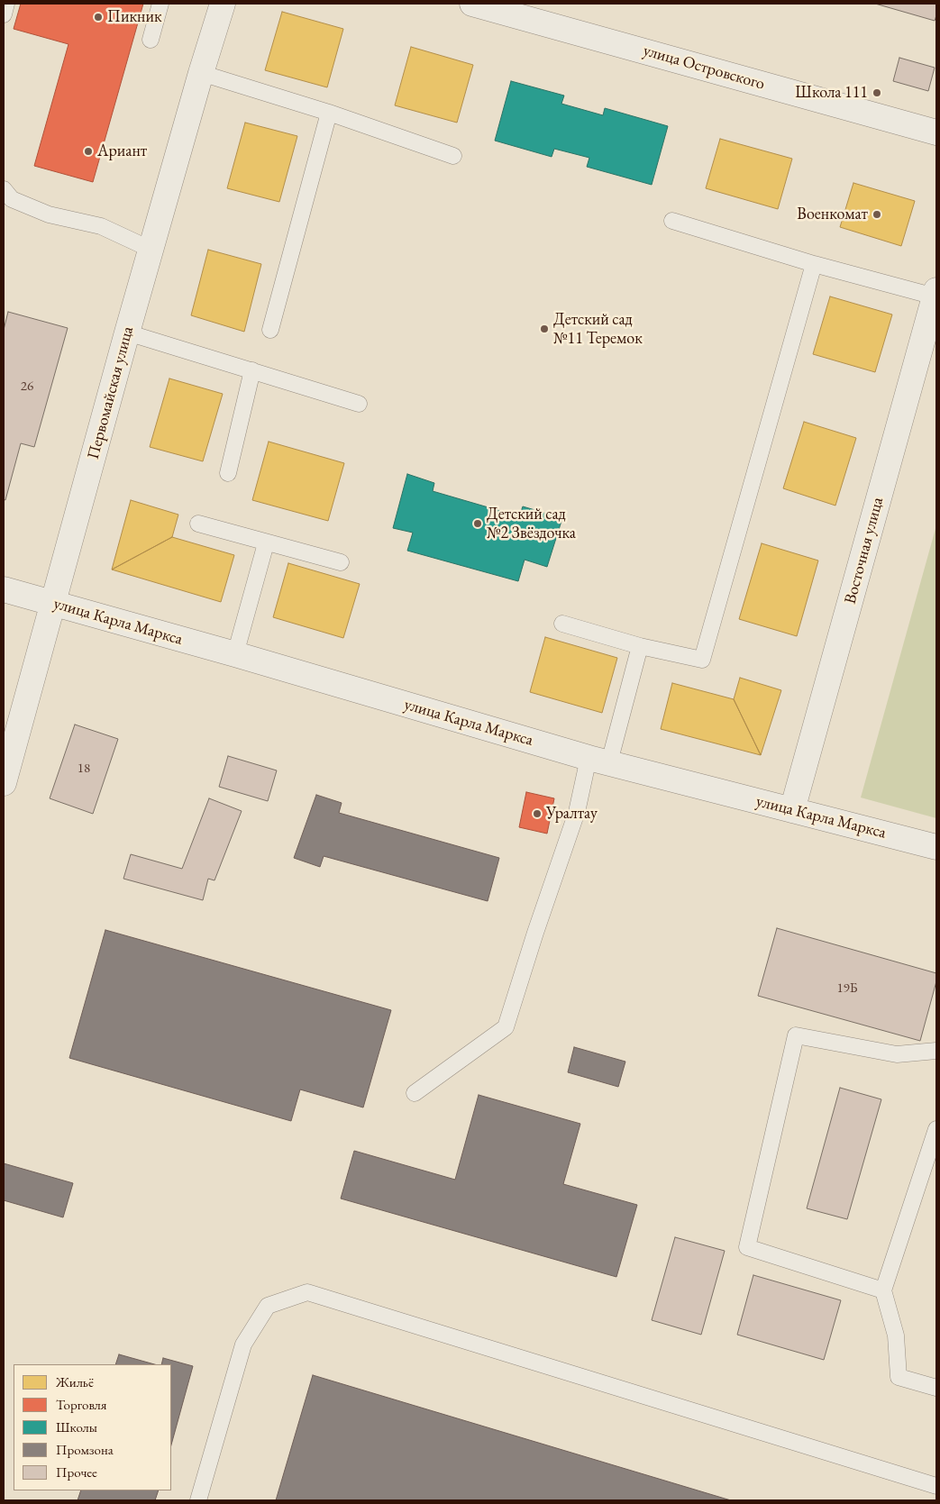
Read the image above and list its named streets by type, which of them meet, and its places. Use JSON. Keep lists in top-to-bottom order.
{
  "streets": {
    "street": [
      "улица Островского",
      "Первомайская улица",
      "Восточная улица",
      "улица Карла Маркса"
    ]
  },
  "crossings": [
    ["Первомайская улица", "улица Карла Маркса"],
    ["Восточная улица", "улица Карла Маркса"]
  ],
  "places": [
    "Пикник",
    "Школа 111",
    "Ариант",
    "Военкомат",
    "Детский сад №11 Теремок",
    "Детский сад №2 Звёздочка",
    "Уралтау"
  ],
  "house_numbers": ["26", "18", "19Б"],
  "legend": [
    "Жильё",
    "Торговля",
    "Школы",
    "Промзона",
    "Прочее"
  ]
}
